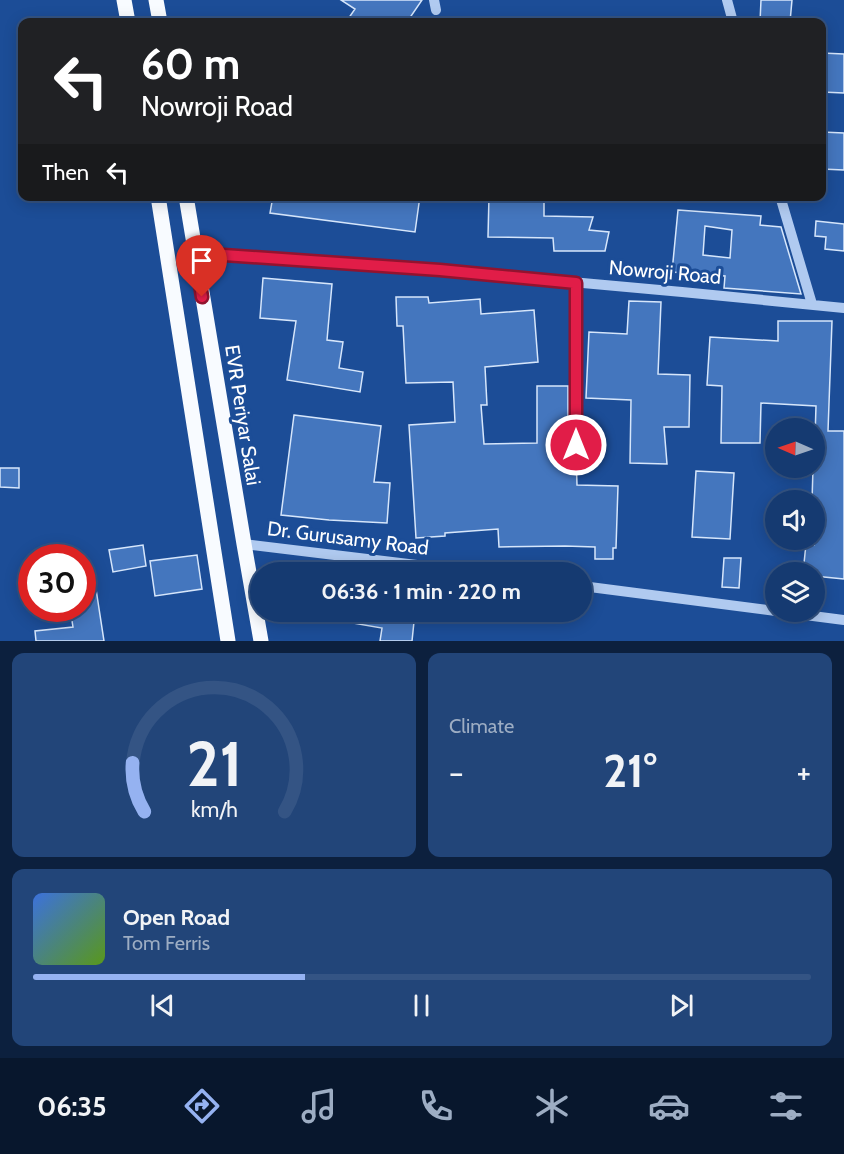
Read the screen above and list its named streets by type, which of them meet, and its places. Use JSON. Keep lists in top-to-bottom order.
{
  "streets": {
    "main road": ["EVR Periyar Salai"],
    "street": ["Nowroji Road", "Dr. Gurusamy Road"]
  },
  "crossings": [
    ["Nowroji Road", "EVR Periyar Salai"],
    ["EVR Periyar Salai", "Dr. Gurusamy Road"]
  ],
  "north": "left",
  "page": {
    "turn": ["60 m", "Nowroji Road"],
    "then": "Then",
    "limit": "30",
    "trip": "06:36 · 1 min · 220 m",
    "tile": "Climate",
    "heat": ["−", "21°", "+"],
    "song": ["Open Road", "Tom Ferris"],
    "tabs": "06:35",
    "gauge": ["21", "km/h"]
  }
}
